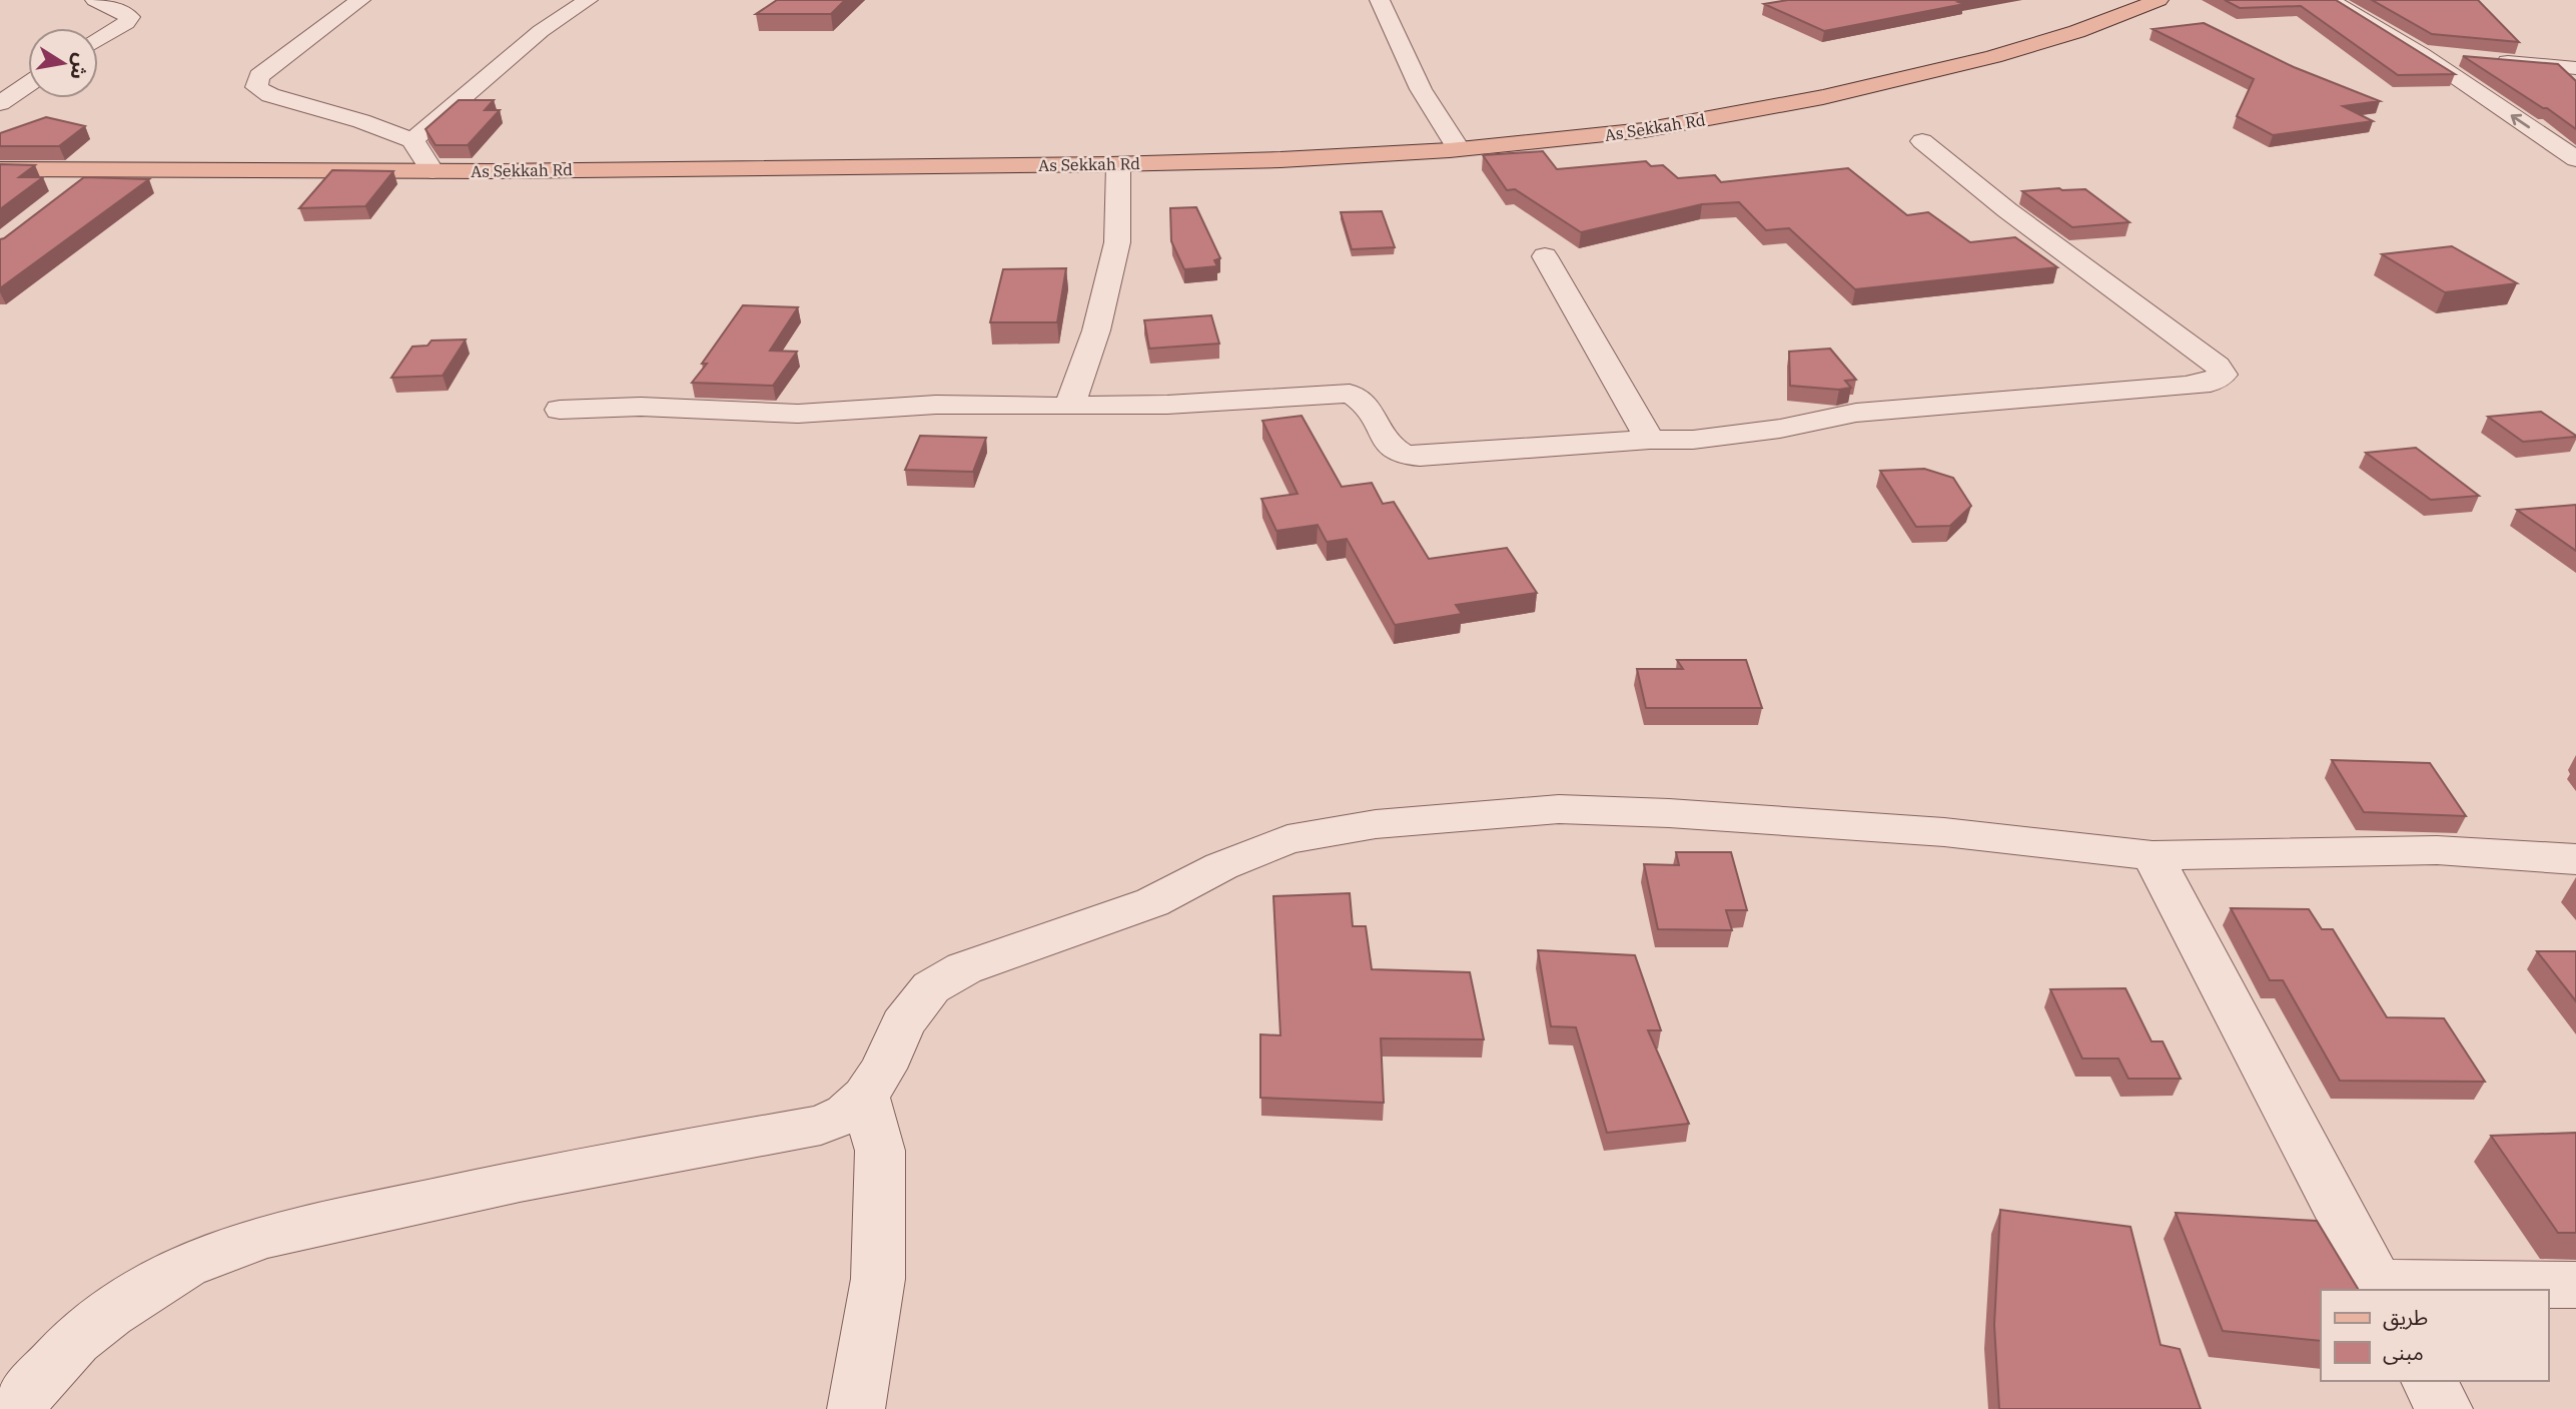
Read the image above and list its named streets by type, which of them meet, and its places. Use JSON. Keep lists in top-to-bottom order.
{
  "streets": {
    "main road": ["As Sekkah Rd"]
  },
  "legend": ["طريق", "مبنى"],
  "north": "right"
}
